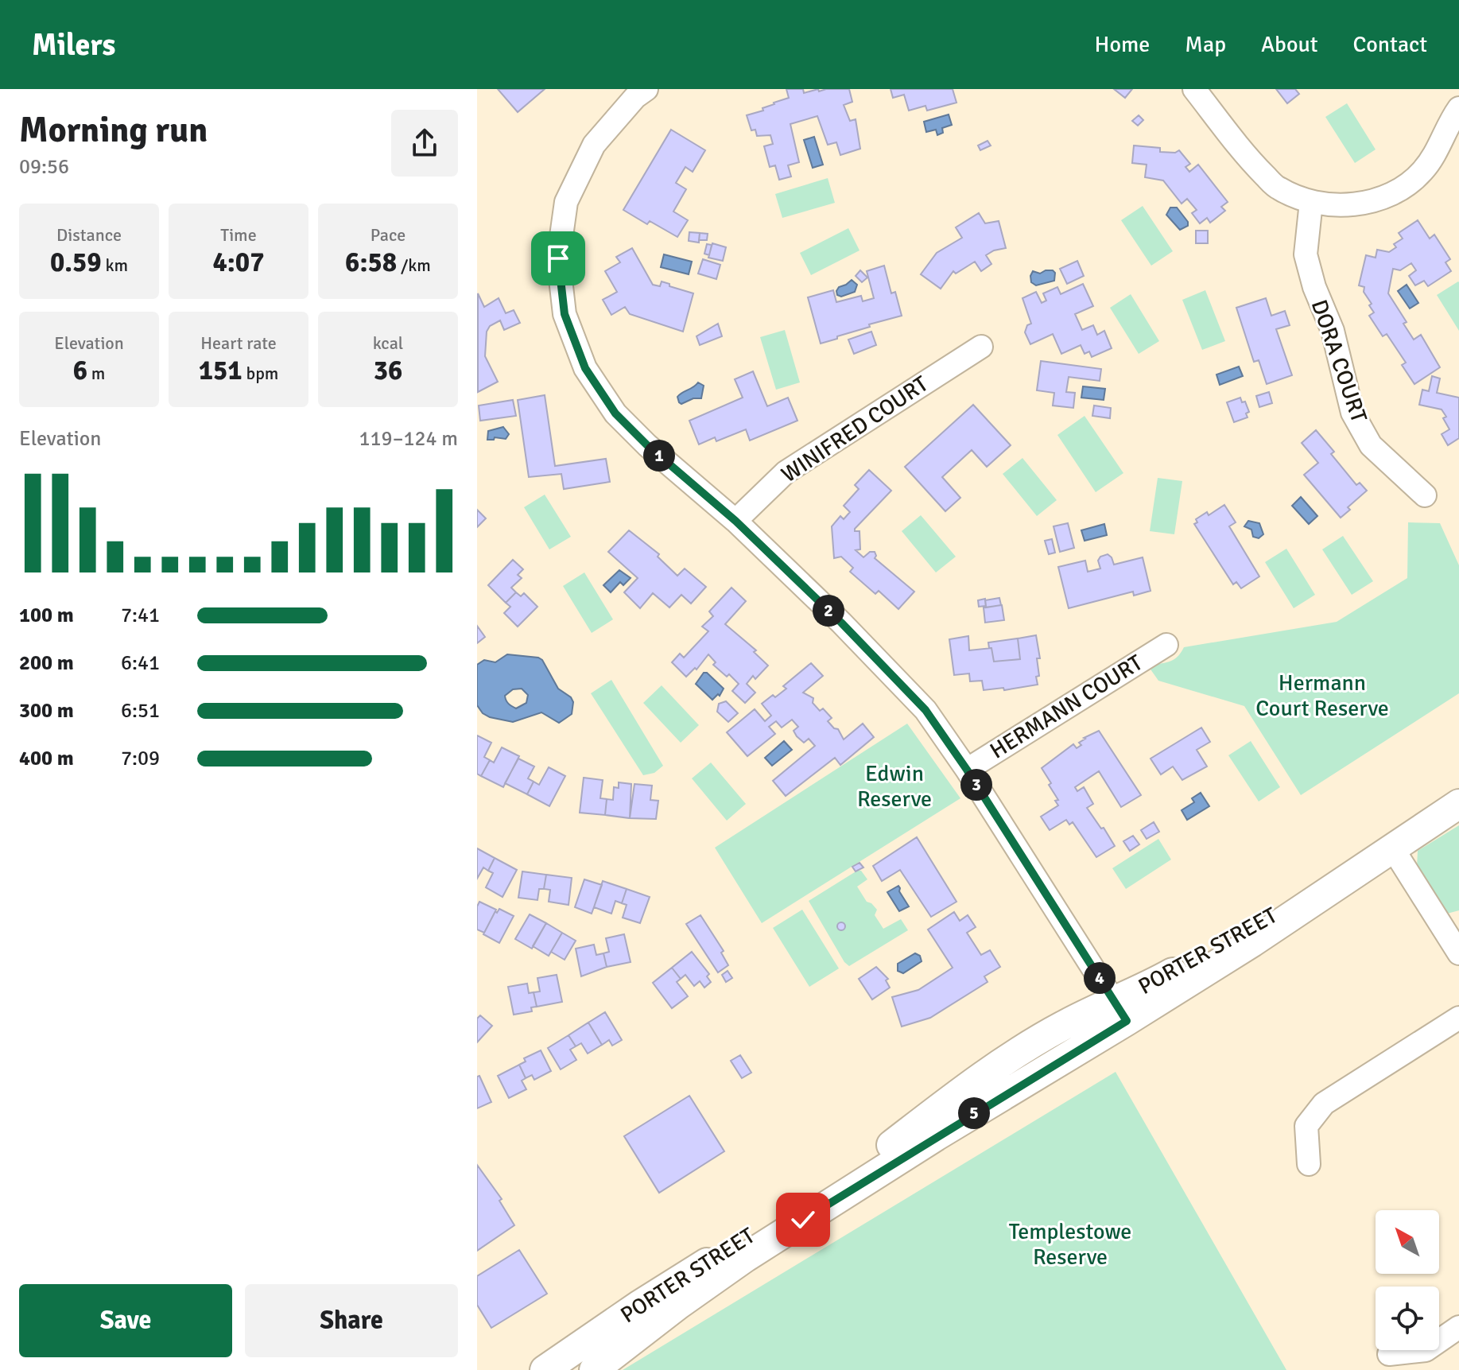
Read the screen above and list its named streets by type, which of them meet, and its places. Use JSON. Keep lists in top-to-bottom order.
{
  "streets": {
    "main road": ["PORTER STREET"],
    "street": ["DORA COURT", "WINIFRED COURT", "HERMANN COURT"]
  },
  "parks": ["Hermann Court Reserve", "Edwin Reserve", "Templestowe Reserve"],
  "north": "top left",
  "page": {
    "header": "Milers",
    "nav": [
      "Home",
      "Map",
      "About",
      "Contact"
    ],
    "heading": ["Morning run", "09:56"],
    "stats": [
      ["Distance", "0.59 km"],
      ["Time", "4:07"],
      ["Pace", "6:58 /km"],
      ["Elevation", "6 m"],
      ["Heart rate", "151 bpm"],
      ["kcal", "36"]
    ],
    "chart": ["Elevation", "119–124 m"],
    "pins": [
      "1",
      "2",
      "3",
      "4",
      "5"
    ],
    "list": [
      {
        "name": "100 m",
        "note": "7:41"
      },
      {
        "name": "200 m",
        "note": "6:41"
      },
      {
        "name": "300 m",
        "note": "6:51"
      },
      {
        "name": "400 m",
        "note": "7:09"
      }
    ],
    "buttons": ["Save", "Share"]
  }
}
